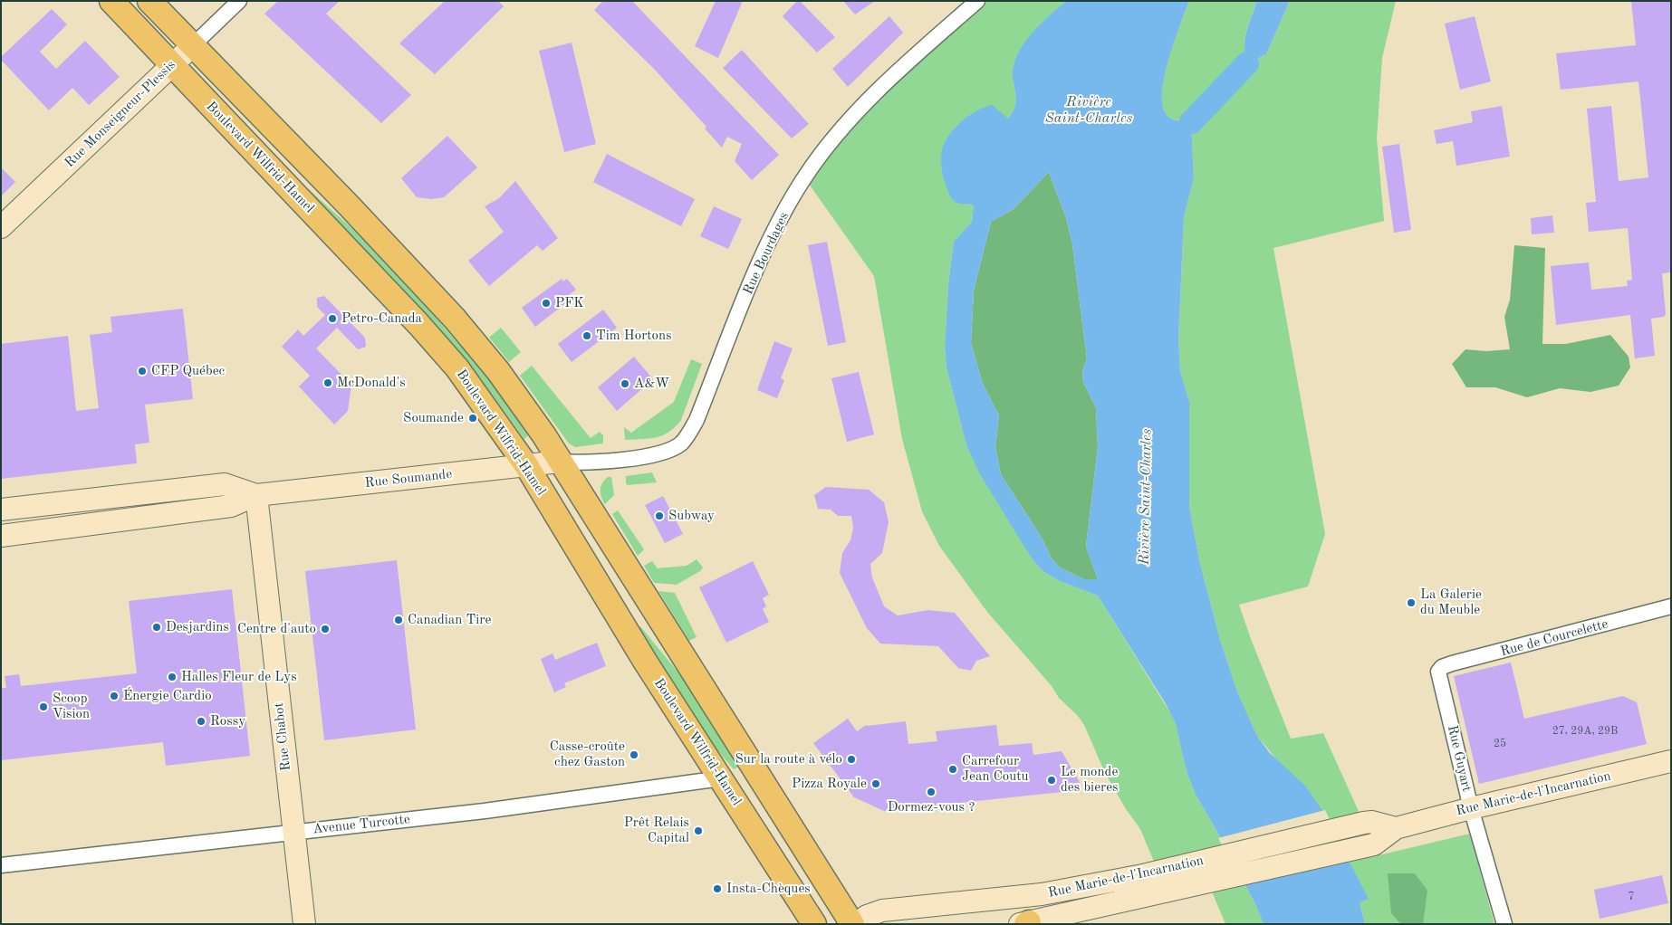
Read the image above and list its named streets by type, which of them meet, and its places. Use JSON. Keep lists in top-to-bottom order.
{
  "streets": {
    "main road": ["Boulevard Wilfrid-Hamel"],
    "street": [
      "Rue Monseigneur-Plessis",
      "Rue Bourdages",
      "Rue Soumande",
      "Rue de Courcelette",
      "Rue Chabot",
      "Rue Guyart",
      "Rue Marie-de-l'Incarnation",
      "Avenue Turcotte"
    ]
  },
  "crossings": [
    ["Rue Monseigneur-Plessis", "Boulevard Wilfrid-Hamel"],
    ["Boulevard Wilfrid-Hamel", "Rue Soumande"],
    ["Boulevard Wilfrid-Hamel", "Avenue Turcotte"],
    ["Rue Bourdages", "Rue Soumande"],
    ["Rue Soumande", "Rue Chabot"],
    ["Rue de Courcelette", "Rue Guyart"],
    ["Rue Chabot", "Avenue Turcotte"],
    ["Rue Guyart", "Rue Marie-de-l'Incarnation"]
  ],
  "water": ["Rivière Saint-Charles"],
  "places": [
    "PFK",
    "Petro-Canada",
    "Tim Hortons",
    "CFP Québec",
    "McDonald's",
    "A&W",
    "Soumande",
    "Subway",
    "La Galerie du Meuble",
    "Canadian Tire",
    "Desjardins",
    "Centre d'auto",
    "Halles Fleur de Lys",
    "Énergie Cardio",
    "Scoop Vision",
    "Rossy",
    "Casse-croûte chez Gaston",
    "Sur la route à vélo",
    "Carrefour Jean Coutu",
    "Le monde des bieres",
    "Pizza Royale",
    "Dormez-vous ?",
    "Prêt Relais Capital",
    "Insta-Chèques"
  ],
  "house_numbers": ["27, 29A, 29B", "25", "7"]
}
